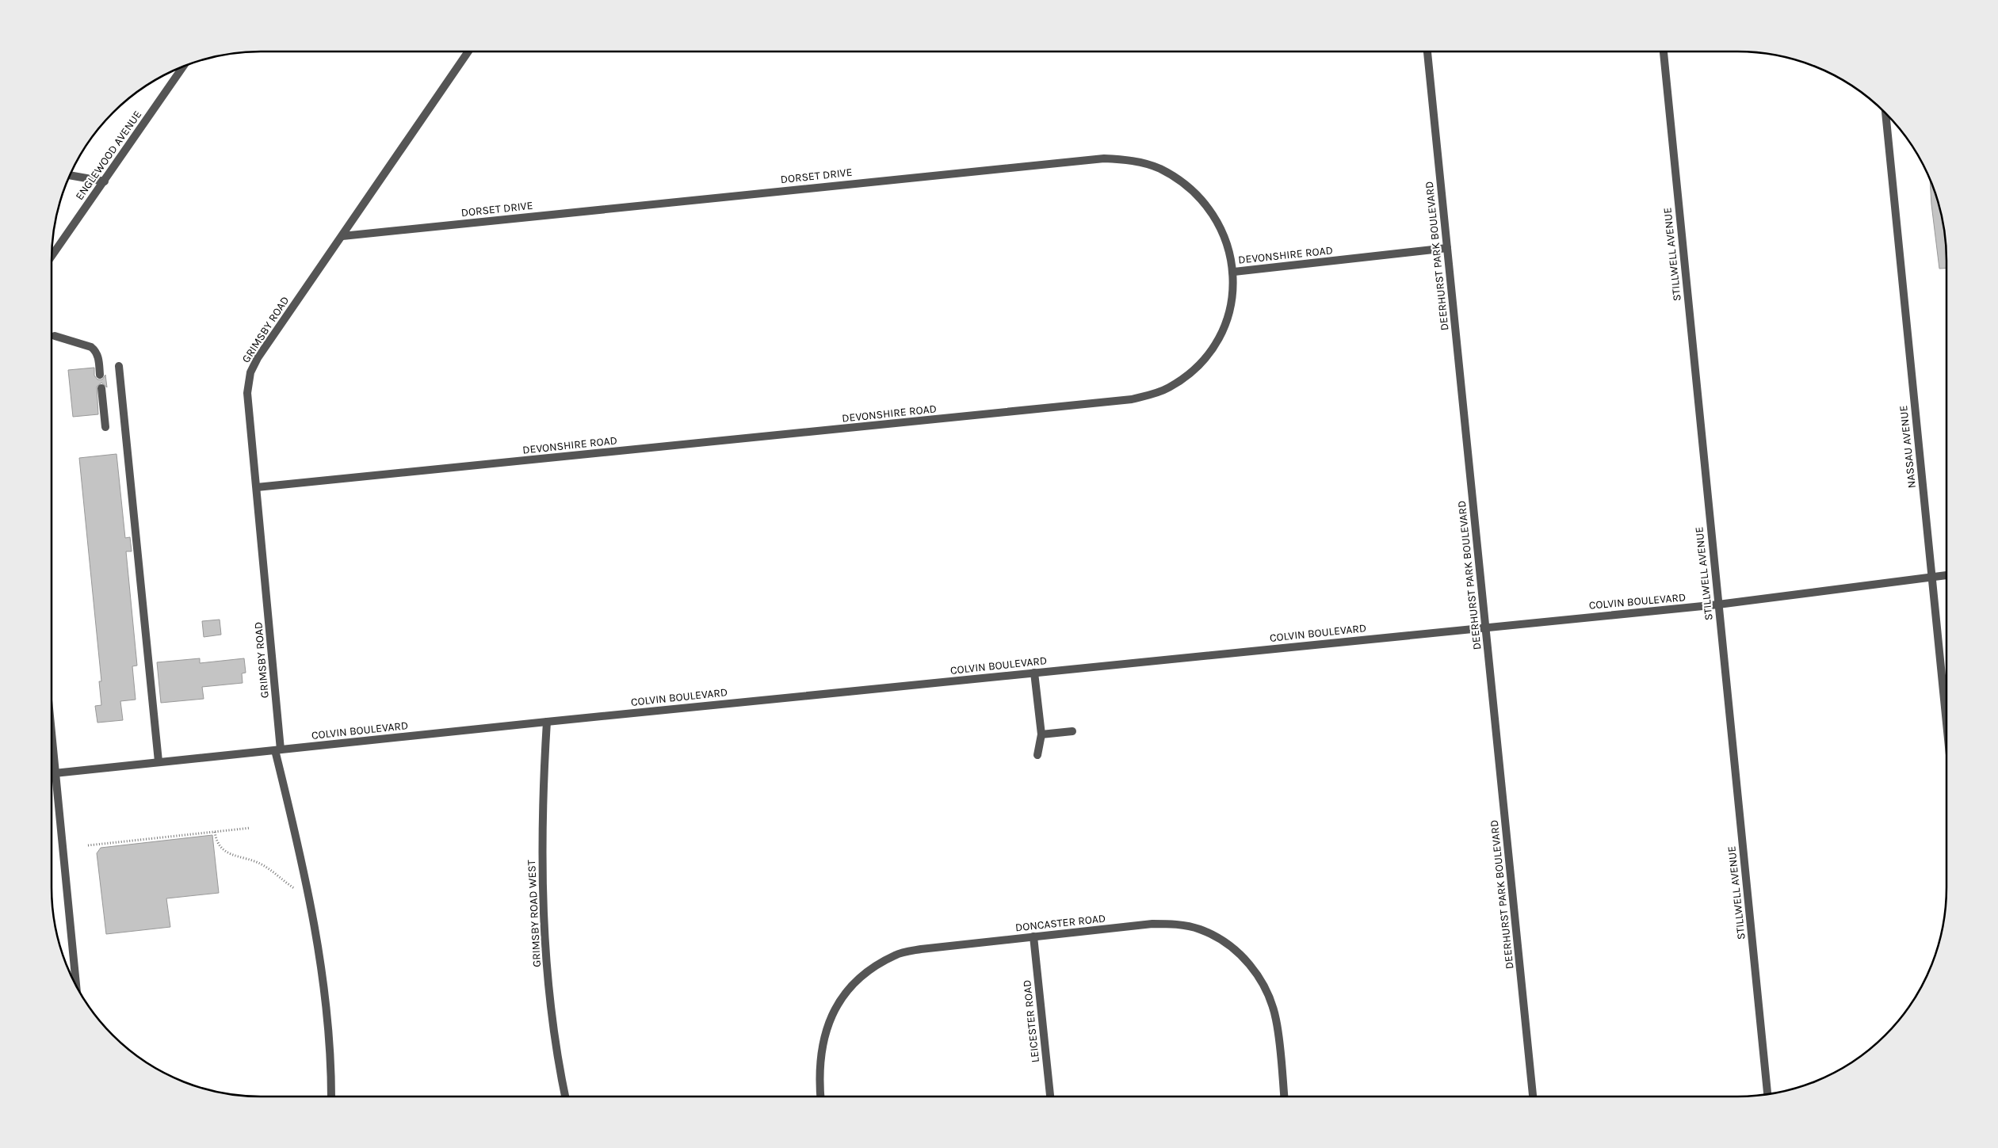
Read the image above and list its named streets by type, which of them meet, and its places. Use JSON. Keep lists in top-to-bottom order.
{
  "streets": {
    "street": [
      "ENGLEWOOD AVENUE",
      "DORSET DRIVE",
      "STILLWELL AVENUE",
      "DEVONSHIRE ROAD",
      "DEERHURST PARK BOULEVARD",
      "GRIMSBY ROAD",
      "NASSAU AVENUE",
      "COLVIN BOULEVARD",
      "GRIMSBY ROAD WEST",
      "DONCASTER ROAD",
      "LEICESTER ROAD"
    ]
  },
  "crossings": [
    ["DORSET DRIVE", "DEVONSHIRE ROAD"],
    ["DORSET DRIVE", "GRIMSBY ROAD"],
    ["STILLWELL AVENUE", "COLVIN BOULEVARD"],
    ["DEVONSHIRE ROAD", "DEERHURST PARK BOULEVARD"],
    ["DEVONSHIRE ROAD", "GRIMSBY ROAD"],
    ["DEERHURST PARK BOULEVARD", "COLVIN BOULEVARD"],
    ["GRIMSBY ROAD", "COLVIN BOULEVARD"],
    ["NASSAU AVENUE", "COLVIN BOULEVARD"],
    ["COLVIN BOULEVARD", "GRIMSBY ROAD WEST"],
    ["DONCASTER ROAD", "LEICESTER ROAD"]
  ]
}
